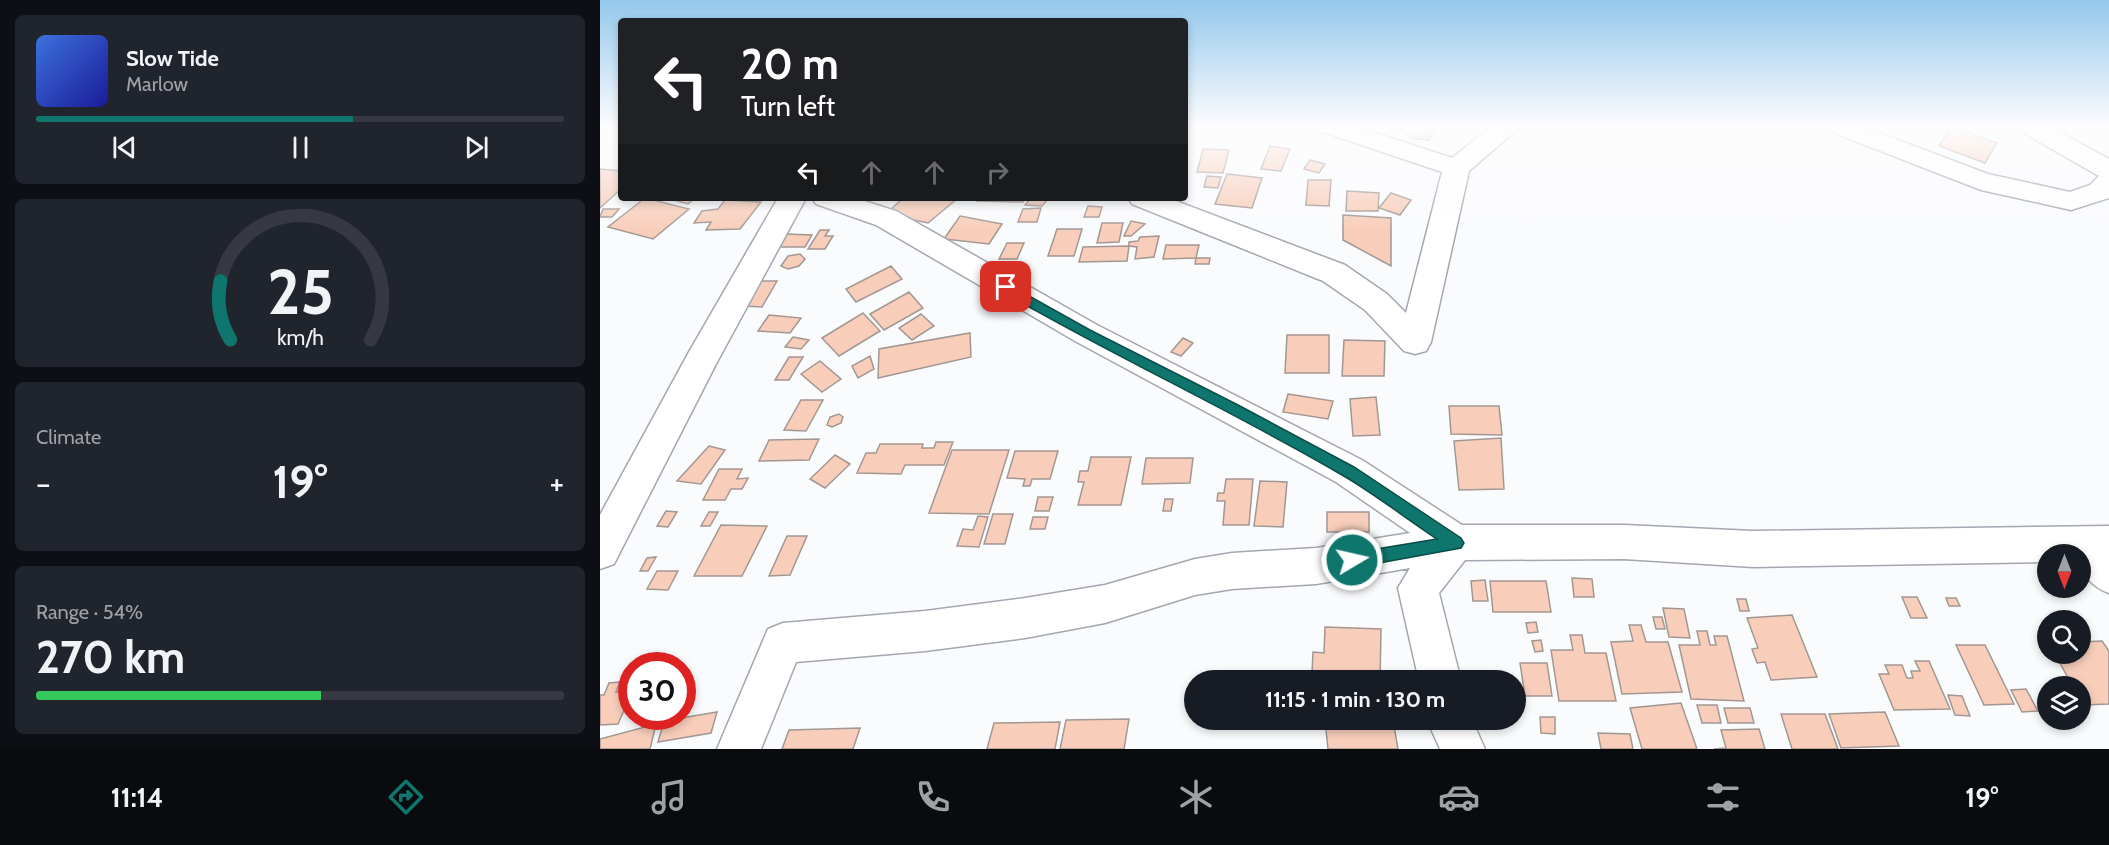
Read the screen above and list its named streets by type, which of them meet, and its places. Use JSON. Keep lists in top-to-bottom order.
{
  "north": "bottom",
  "page": {
    "turn": ["20 m", "Turn left"],
    "song": ["Slow Tide", "Marlow"],
    "tile": [
      "Climate",
      ["Range · 54%", "270 km"]
    ],
    "heat": ["−", "19°", "+"],
    "limit": "30",
    "trip": "11:15 · 1 min · 130 m",
    "tabs": ["11:14", "19°"],
    "gauge": ["25", "km/h"]
  }
}
